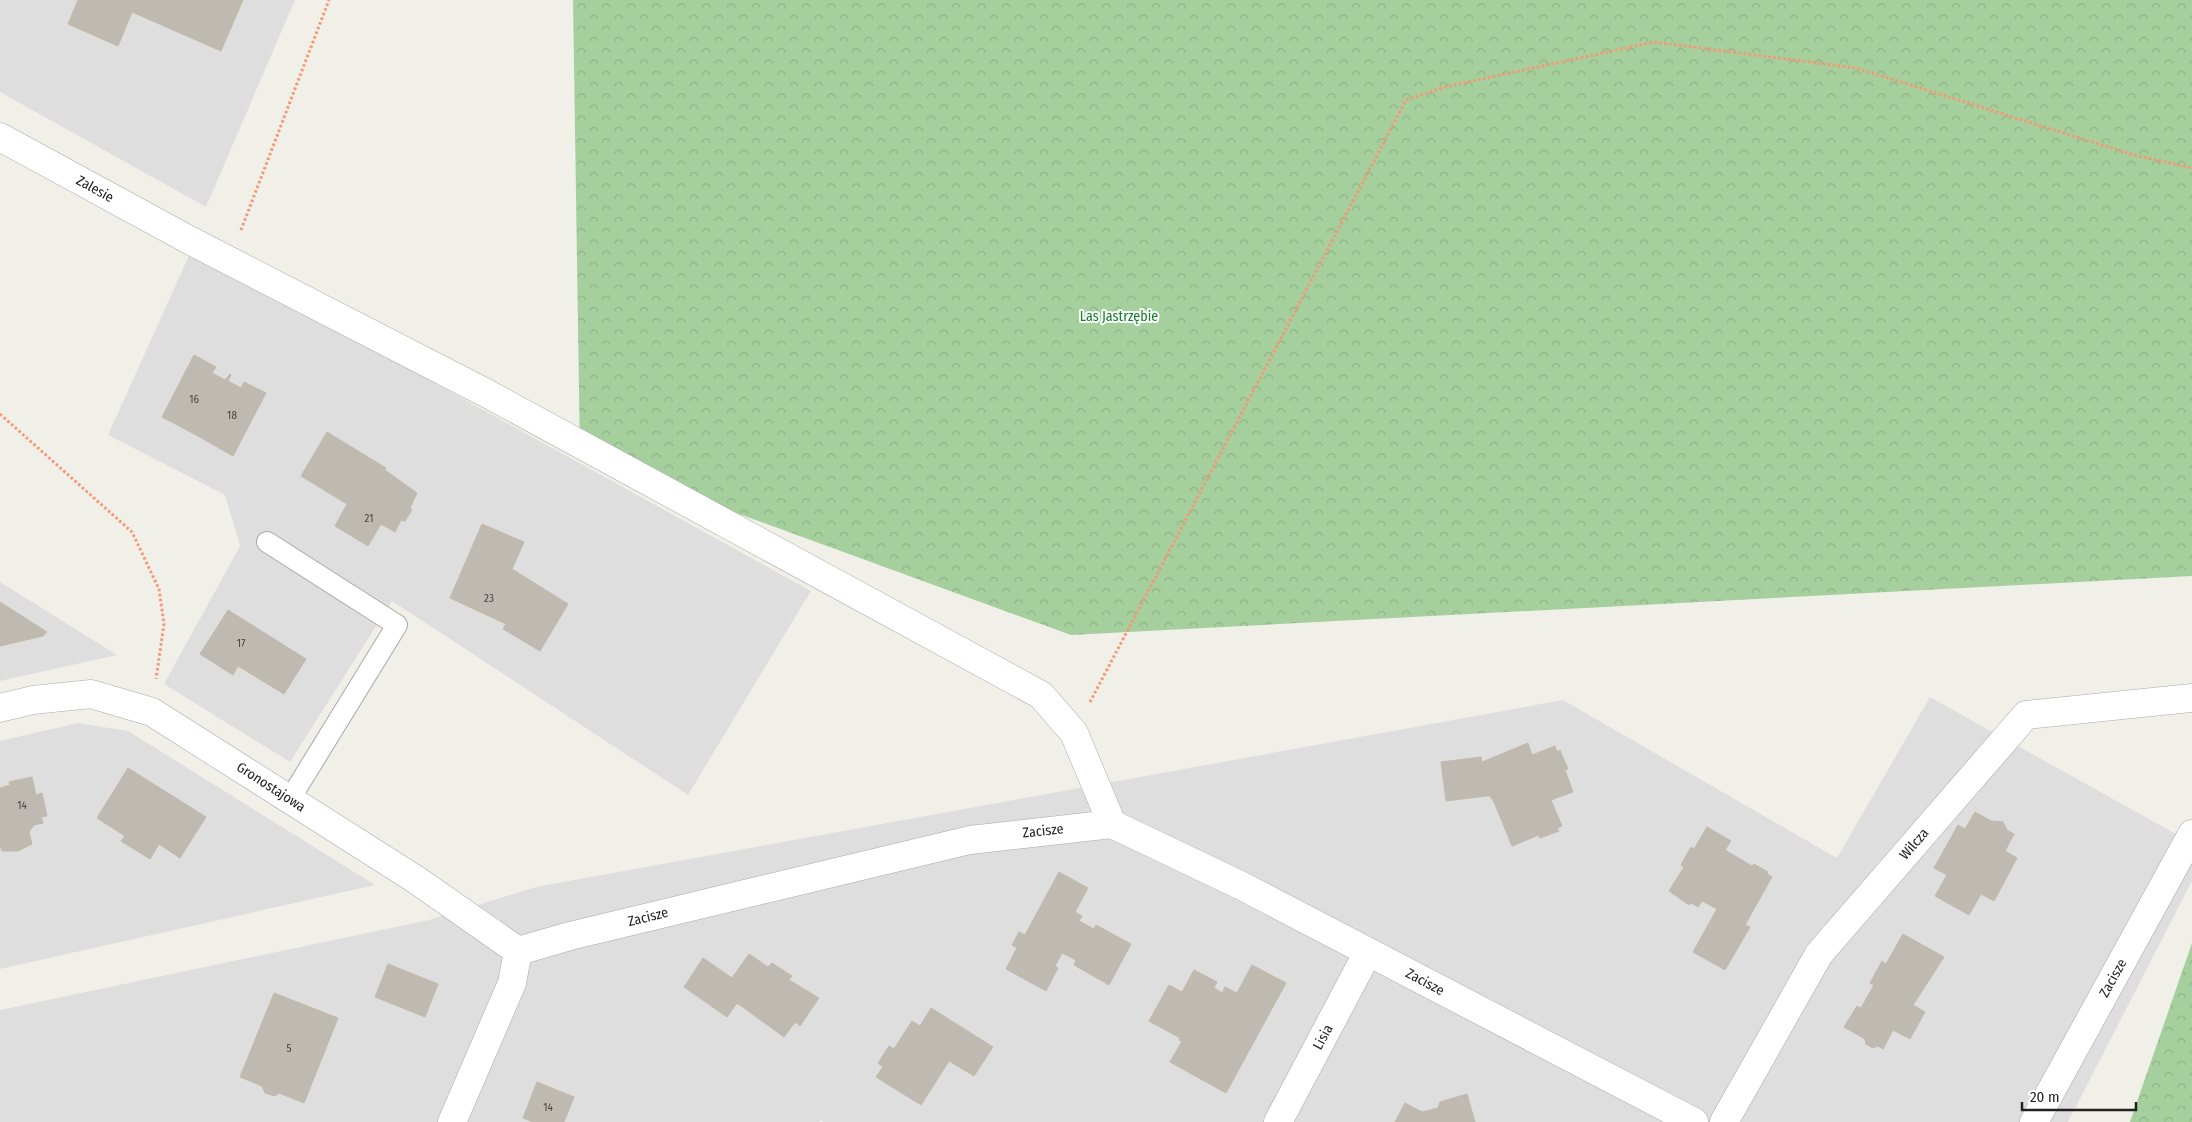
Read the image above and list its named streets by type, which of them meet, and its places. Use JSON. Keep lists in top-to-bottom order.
{
  "streets": {
    "street": [
      "Zalesie",
      "Gronostajowa",
      "Zacisze",
      "Wilcza",
      "Lisia"
    ]
  },
  "crossings": [
    ["Zalesie", "Zacisze"],
    ["Gronostajowa", "Zacisze"],
    ["Zacisze", "Lisia"]
  ],
  "parks": ["Las Jastrzębie"],
  "house_numbers": [
    "16",
    "18",
    "21",
    "23",
    "17",
    "14",
    "5",
    "14"
  ],
  "scale_bar": "20 m"
}
